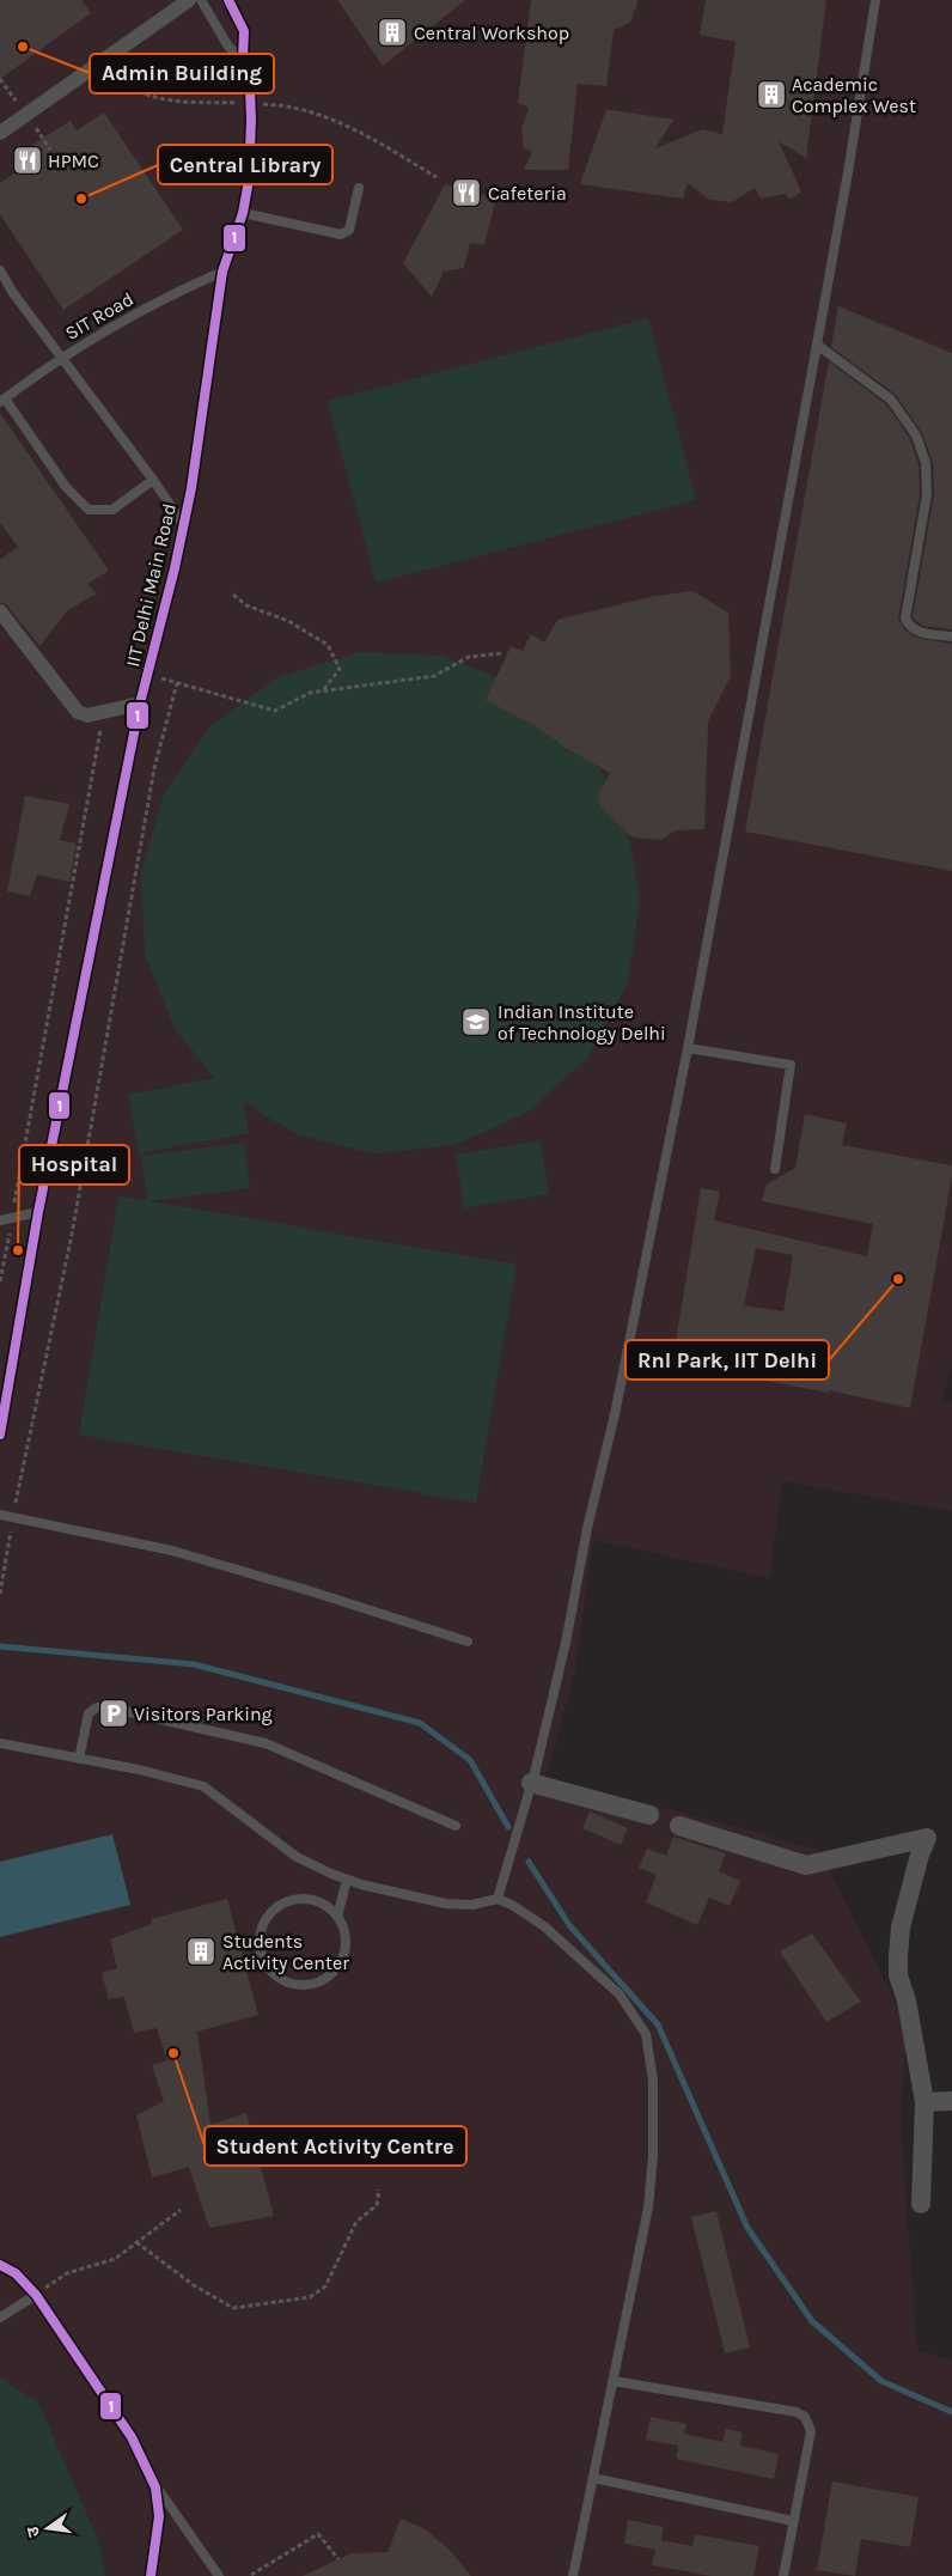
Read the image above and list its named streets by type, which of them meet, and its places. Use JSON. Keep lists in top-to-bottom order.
{
  "streets": {
    "lane": ["SIT Road", "IIT Delhi Main Road"]
  },
  "crossings": [
    ["SIT Road", "IIT Delhi Main Road"]
  ],
  "places": {
    "building": ["Central Workshop", "Academic Complex West", "Students Activity Center"],
    "other": [
      "Admin Building",
      "Central Library",
      "Hospital",
      "RnI Park, IIT Delhi",
      "Student Activity Centre"
    ],
    "restaurant": ["HPMC", "Cafeteria"],
    "school or university": ["Indian Institute of Technology Delhi"],
    "parking": ["Visitors Parking"]
  },
  "lines": ["transit line 1"],
  "north": "left"
}
